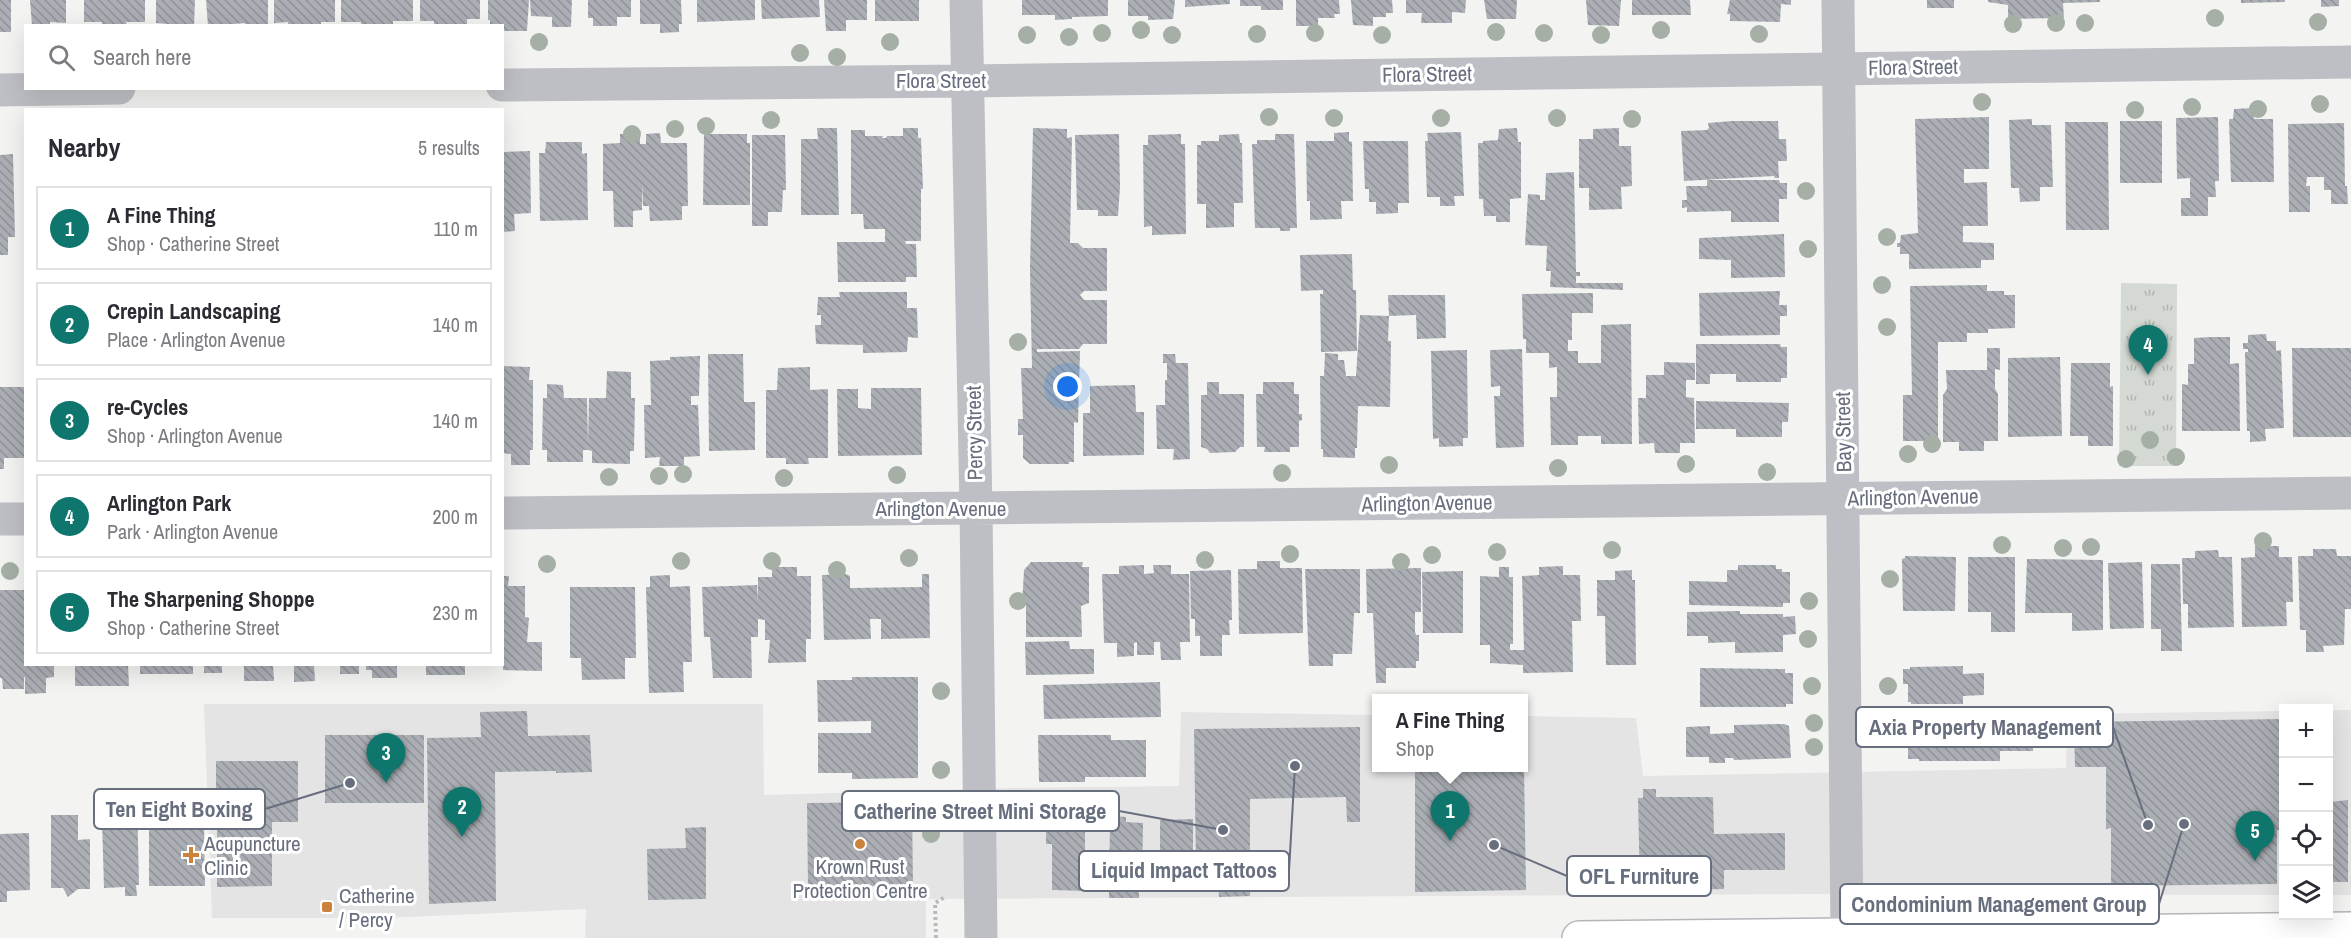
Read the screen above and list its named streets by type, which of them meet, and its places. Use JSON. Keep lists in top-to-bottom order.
{
  "streets": {
    "street": [
      "Flora Street",
      "Bay Street",
      "Percy Street",
      "Arlington Avenue"
    ]
  },
  "crossings": [
    ["Flora Street", "Bay Street"],
    ["Flora Street", "Percy Street"],
    ["Bay Street", "Arlington Avenue"],
    ["Percy Street", "Arlington Avenue"]
  ],
  "places": {
    "other": [
      "Liquid Impact Tattoos",
      "Ten Eight Boxing",
      "Condominium Management Group",
      "Axia Property Management",
      "Catherine Street Mini Storage",
      "Krown Rust Protection Centre",
      "OFL Furniture"
    ],
    "health": ["Acupuncture Clinic"],
    "transit": ["Catherine / Percy"]
  },
  "page": {
    "search": "Search here",
    "heading": ["Nearby", "5 results"],
    "list": [
      {
        "mark": "1",
        "name": "A Fine Thing",
        "note": "Shop · Catherine Street",
        "value": "110 m"
      },
      {
        "mark": "2",
        "name": "Crepin Landscaping",
        "note": "Place · Arlington Avenue",
        "value": "140 m"
      },
      {
        "mark": "3",
        "name": "re-Cycles",
        "note": "Shop · Arlington Avenue",
        "value": "140 m"
      },
      {
        "mark": "4",
        "name": "Arlington Park",
        "note": "Park · Arlington Avenue",
        "value": "200 m"
      },
      {
        "mark": "5",
        "name": "The Sharpening Shoppe",
        "note": "Shop · Catherine Street",
        "value": "230 m"
      }
    ],
    "pins": [
      "4",
      "3",
      "2",
      "1",
      "5"
    ],
    "popup": ["A Fine Thing", "Shop"],
    "map_buttons": ["+", "−"]
  }
}
